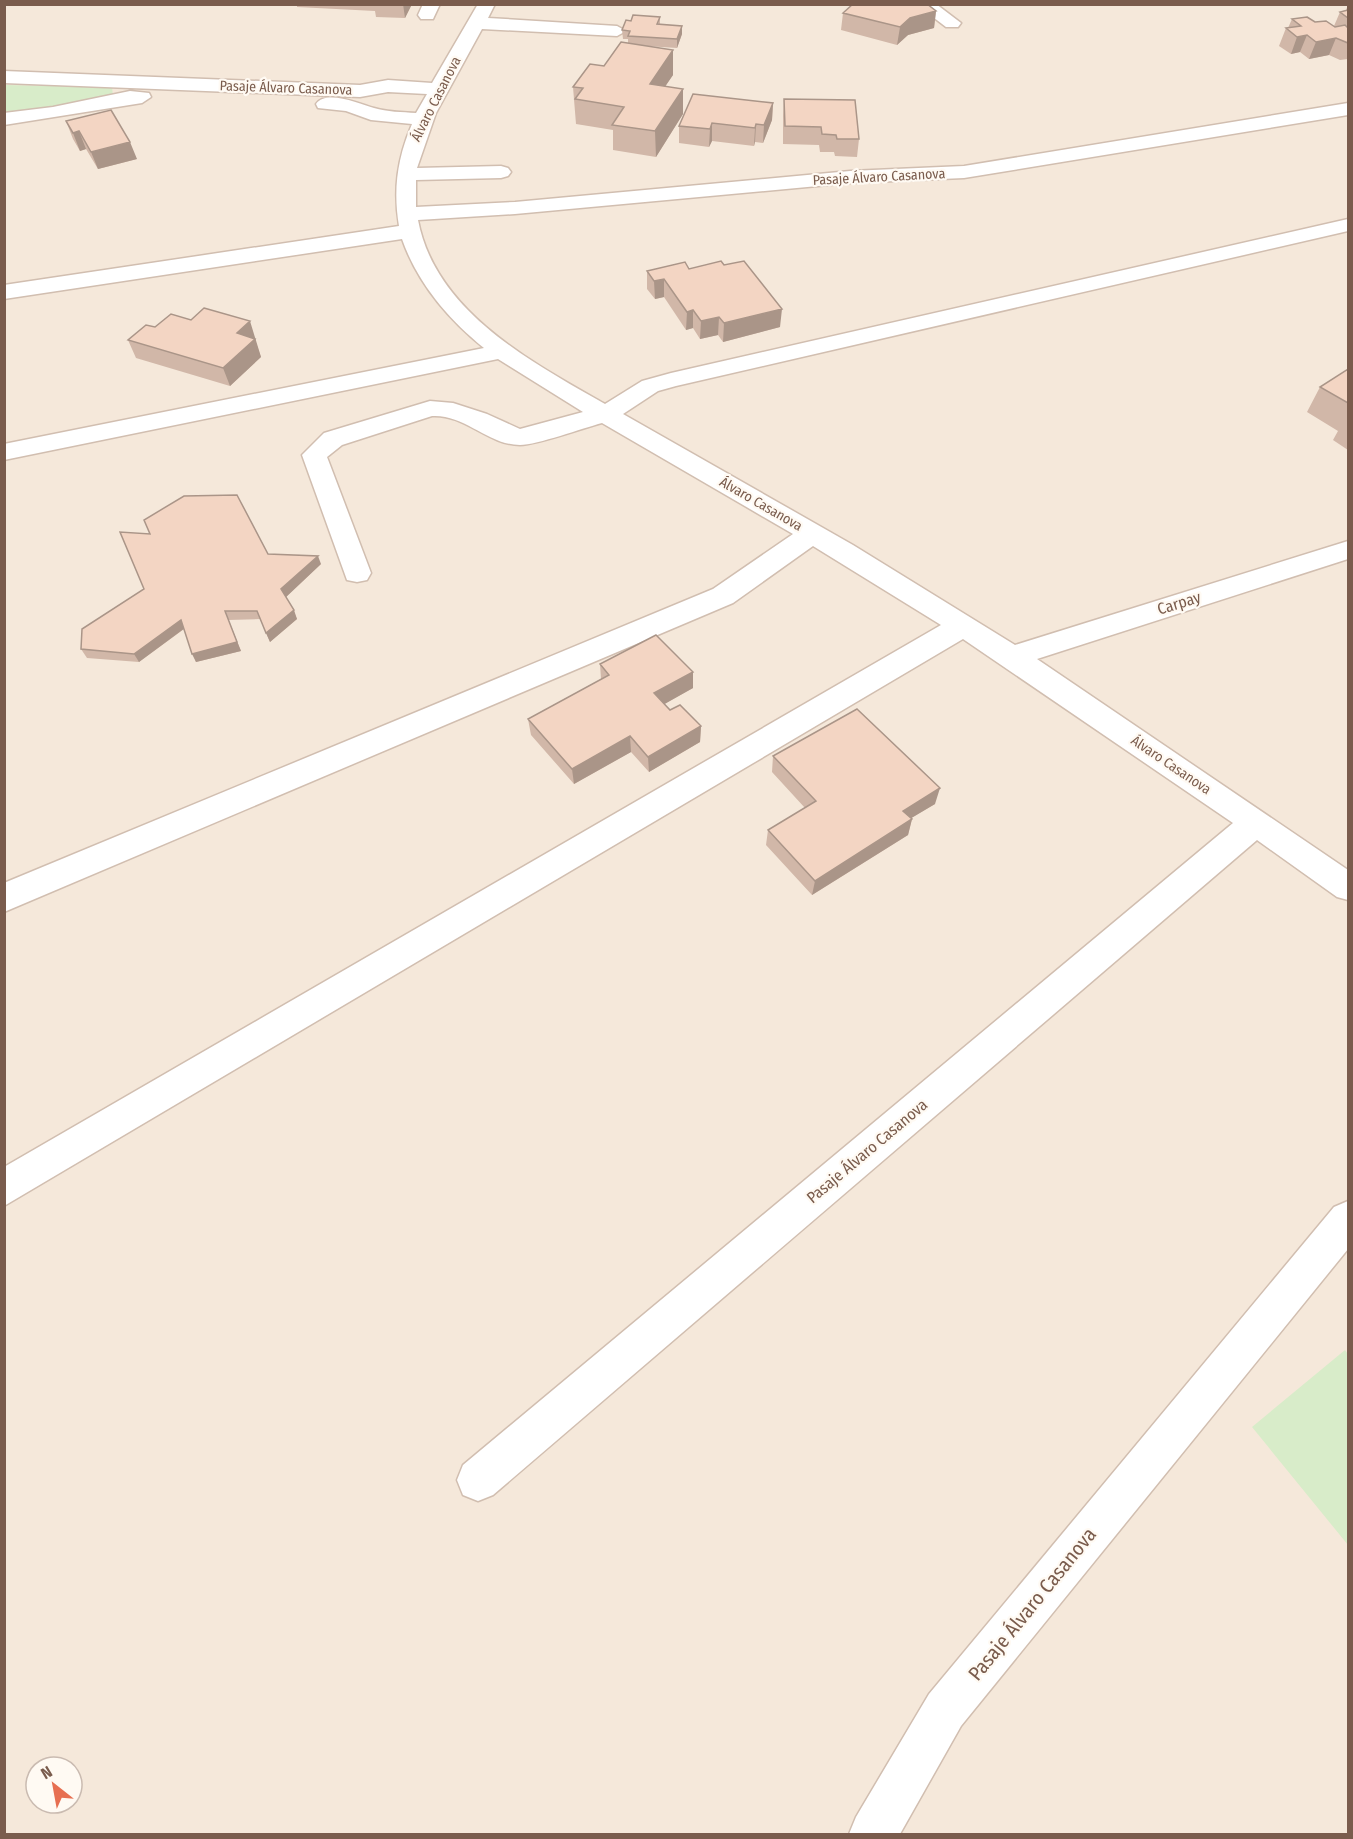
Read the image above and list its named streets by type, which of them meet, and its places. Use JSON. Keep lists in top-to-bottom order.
{
  "streets": {
    "street": ["Pasaje Álvaro Casanova", "Álvaro Casanova", "Carpay"]
  },
  "crossings": [
    ["Pasaje Álvaro Casanova", "Álvaro Casanova"],
    ["Álvaro Casanova", "Carpay"]
  ],
  "north": "top left"
}
